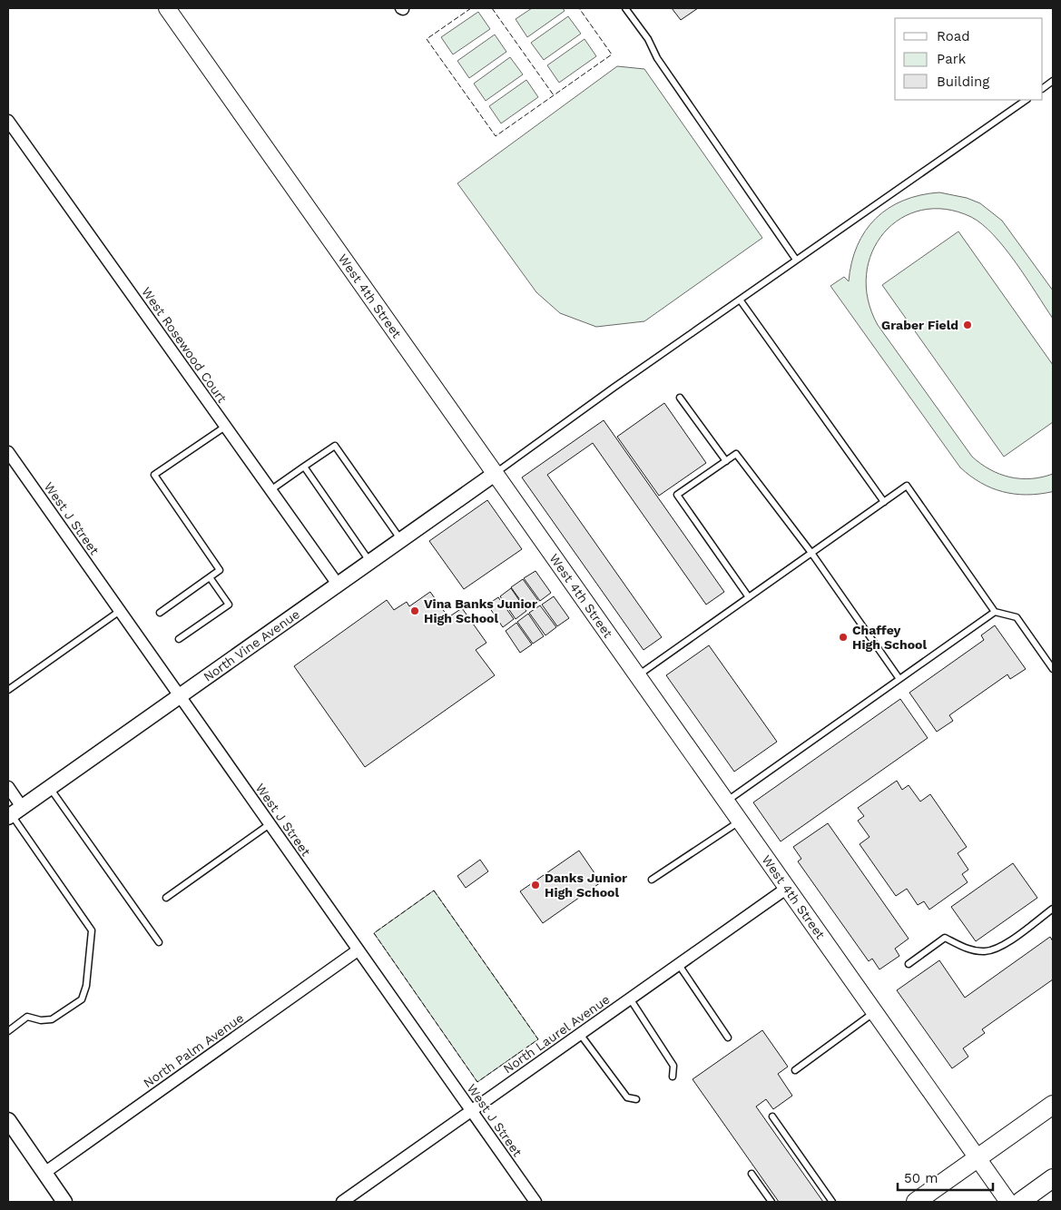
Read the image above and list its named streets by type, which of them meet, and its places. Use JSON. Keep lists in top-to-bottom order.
{
  "streets": {
    "main road": ["West 4th Street"],
    "street": [
      "West Rosewood Court",
      "West J Street",
      "North Vine Avenue",
      "North Laurel Avenue",
      "North Palm Avenue"
    ]
  },
  "crossings": [
    ["West 4th Street", "North Vine Avenue"],
    ["West 4th Street", "North Laurel Avenue"],
    ["West Rosewood Court", "North Vine Avenue"],
    ["West J Street", "North Vine Avenue"],
    ["West J Street", "North Laurel Avenue"],
    ["West J Street", "North Palm Avenue"]
  ],
  "places": [
    "Graber Field",
    "Vina Banks Junior High School",
    "Chaffey High School",
    "Danks Junior High School"
  ],
  "legend": ["Road", "Park", "Building"],
  "scale_bar": "50 m"
}
